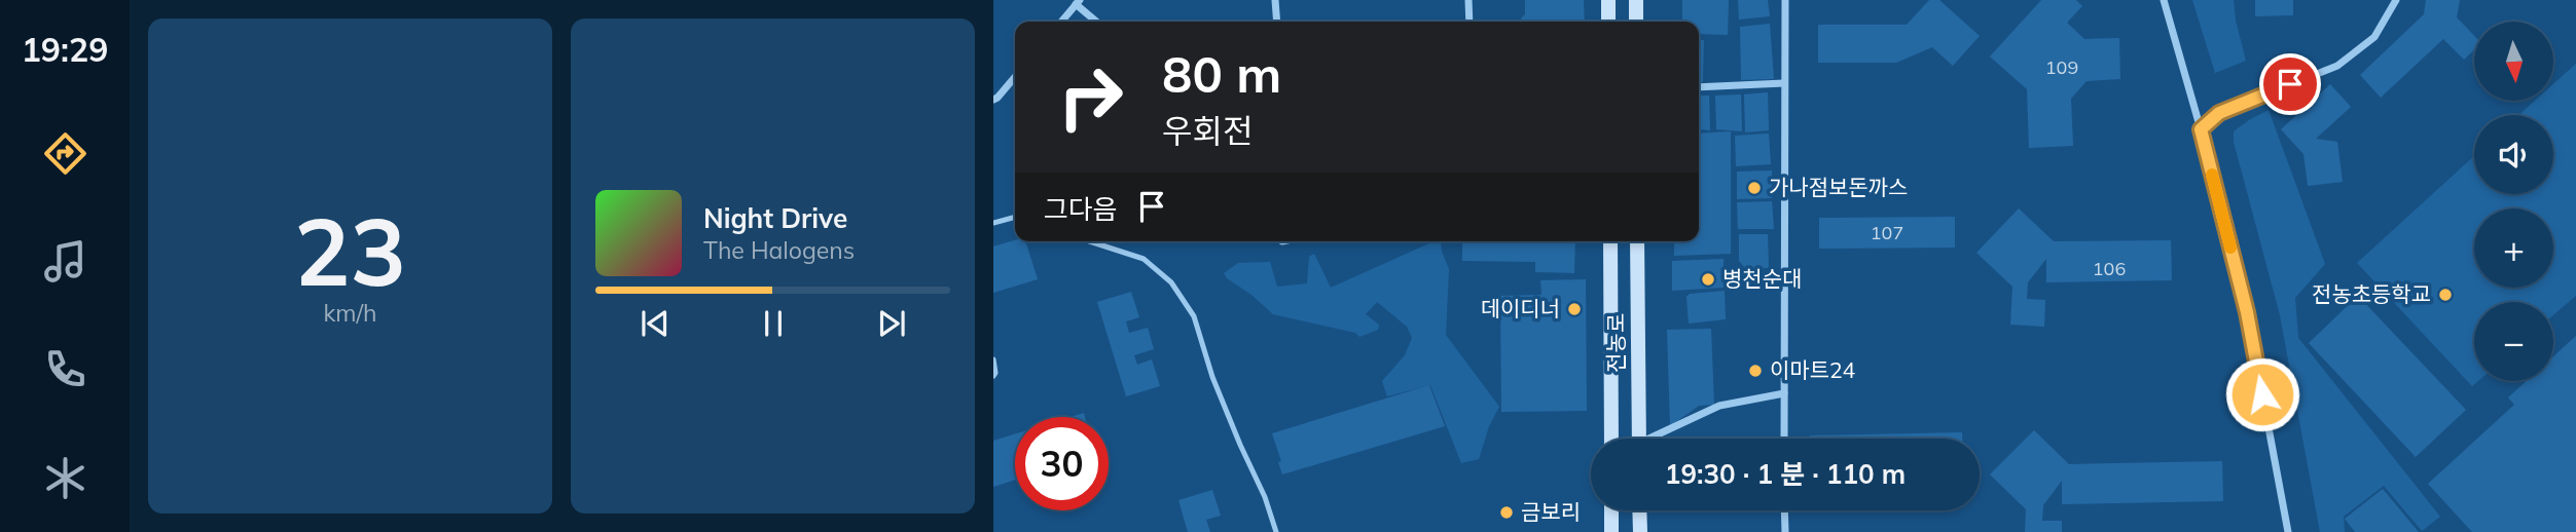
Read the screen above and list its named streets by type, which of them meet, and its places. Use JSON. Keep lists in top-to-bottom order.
{
  "streets": {
    "main road": ["전농로"]
  },
  "places": [
    "가나점보돈까스",
    "병천순대",
    "전농초등학교",
    "데이디너",
    "이마트24",
    "금보리"
  ],
  "house_numbers": ["109", "107", "106"],
  "north": "bottom",
  "page": {
    "tabs": "19:29",
    "tile": ["23", "km/h"],
    "map_buttons": ["+", "−"],
    "turn": ["80 m", "우회전"],
    "then": "그다음",
    "song": ["Night Drive", "The Halogens"],
    "limit": "30",
    "trip": "19:30 · 1 분 · 110 m"
  }
}
